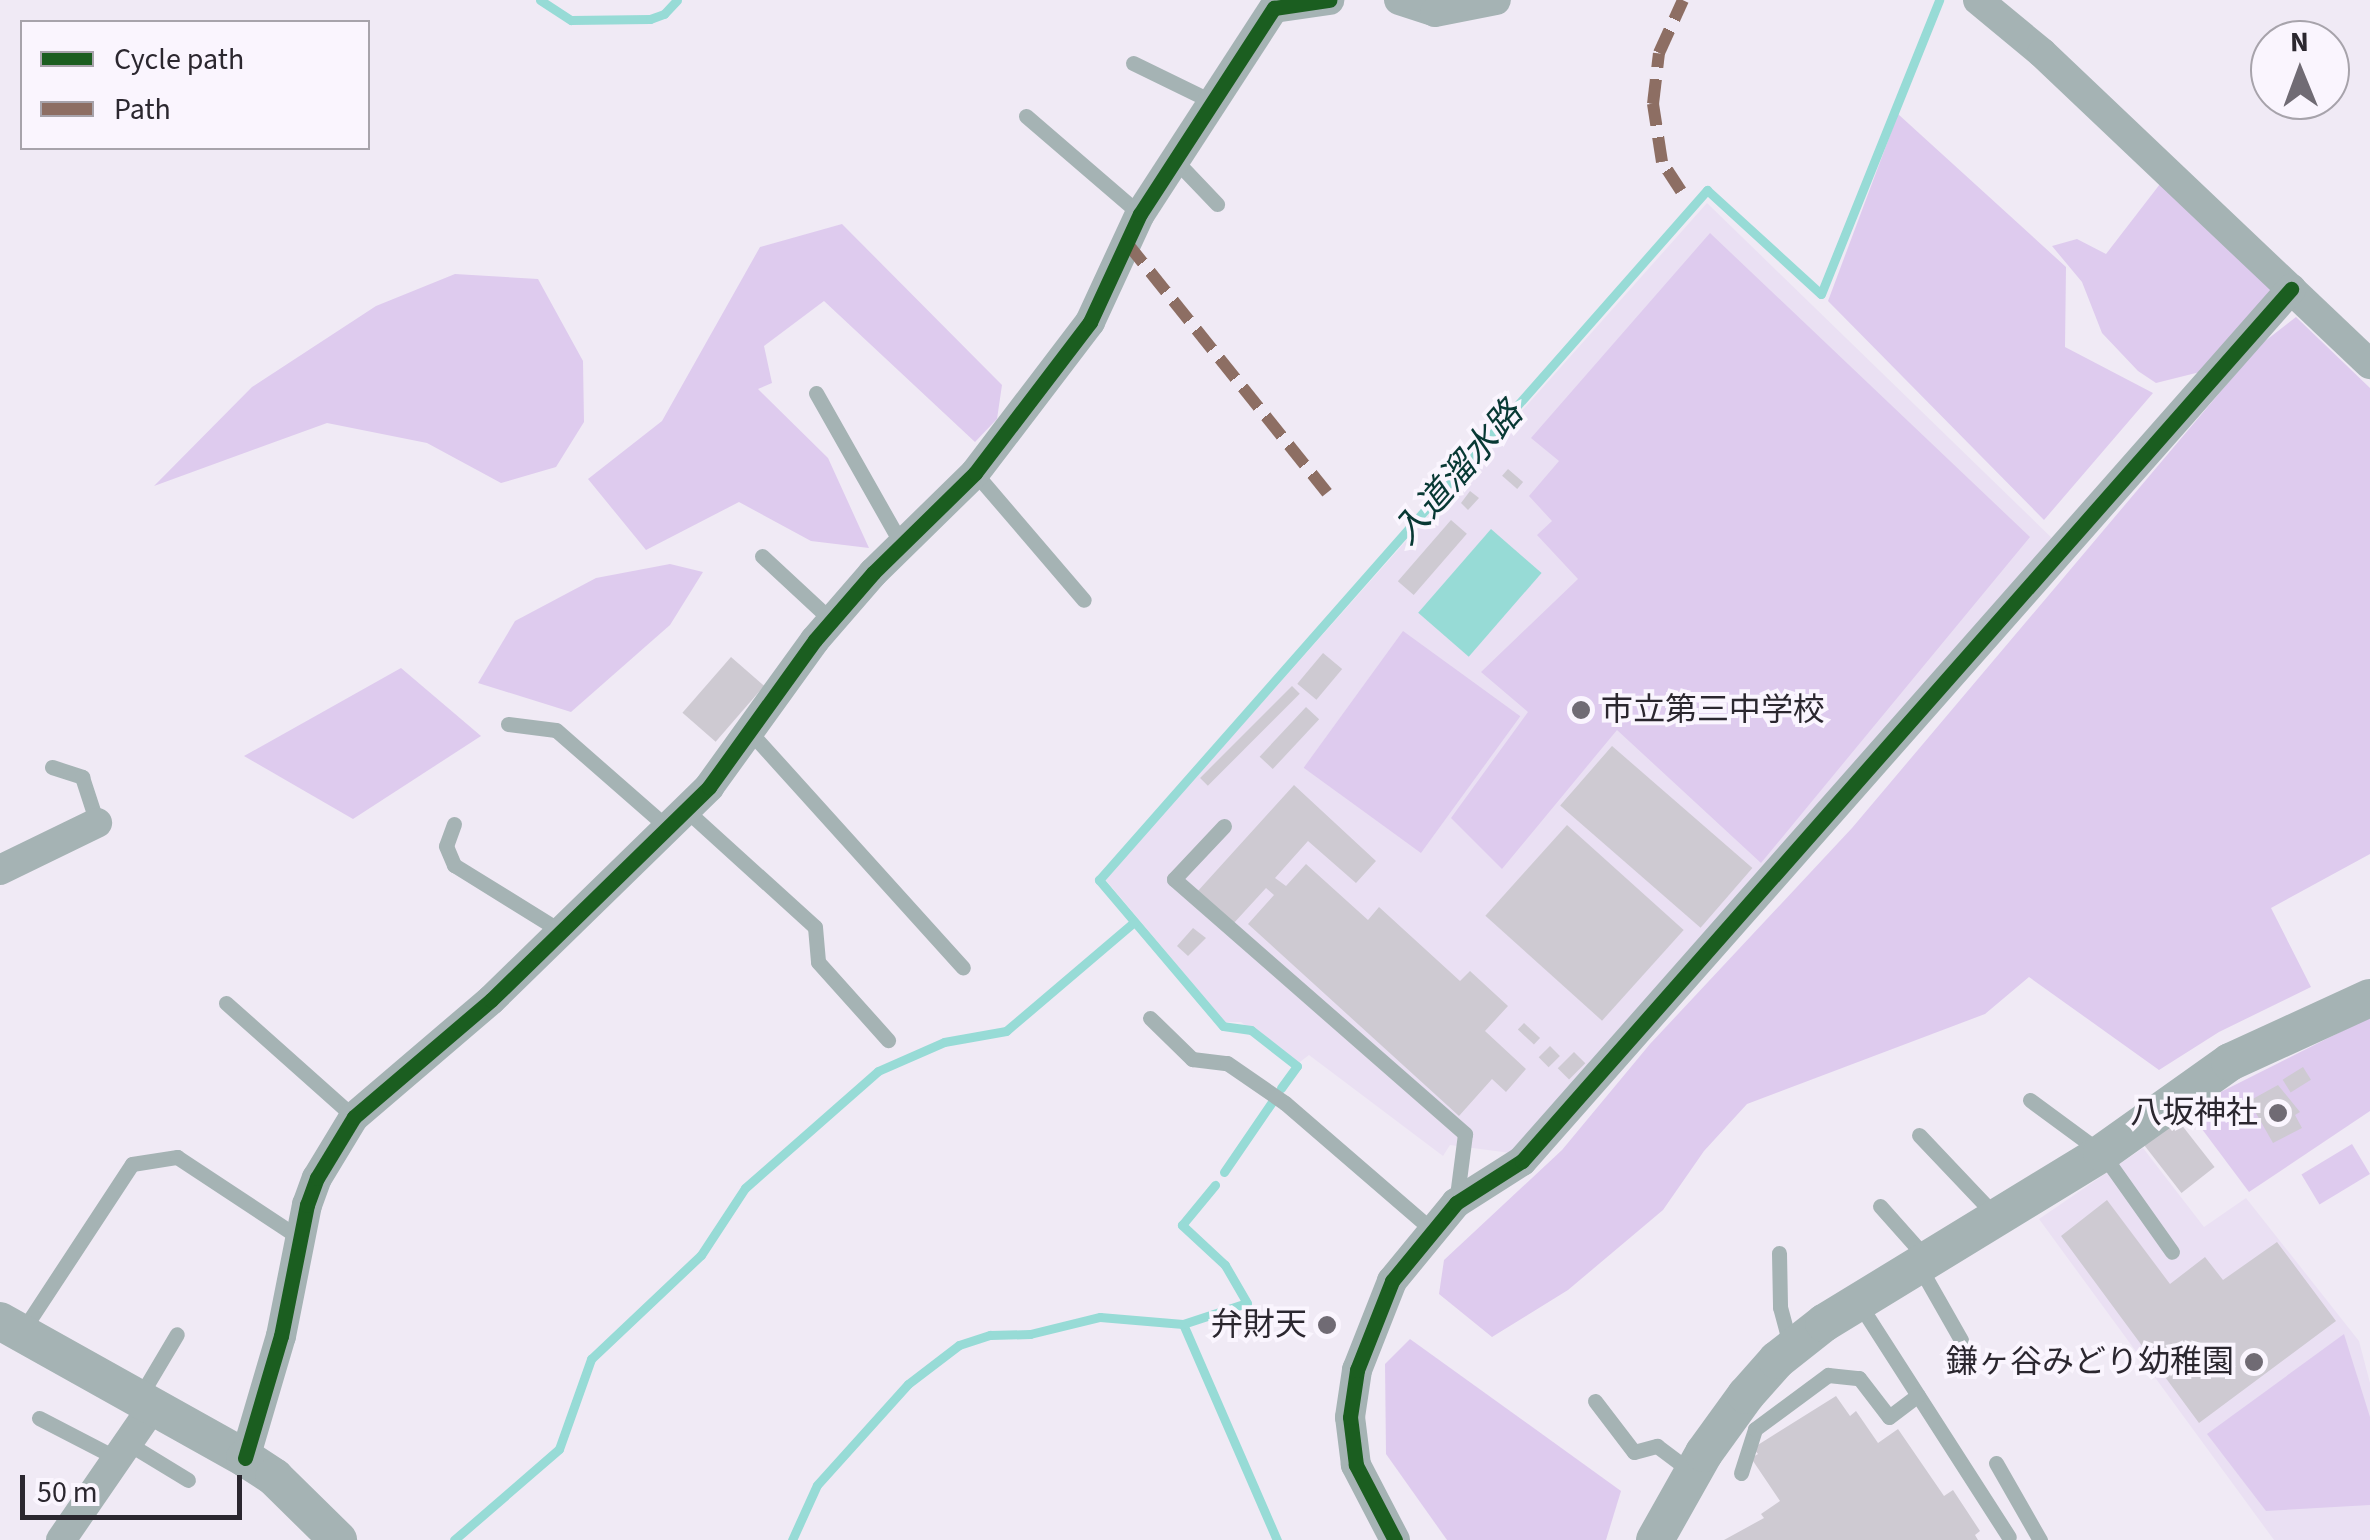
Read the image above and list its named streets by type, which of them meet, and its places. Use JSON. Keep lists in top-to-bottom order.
{
  "water": ["入道溜水路"],
  "places": [
    "市立第三中学校",
    "八坂神社",
    "弁財天",
    "鎌ヶ谷みどり幼稚園"
  ],
  "legend": ["Cycle path", "Path"],
  "scale_bar": "50 m",
  "north": "top"
}
